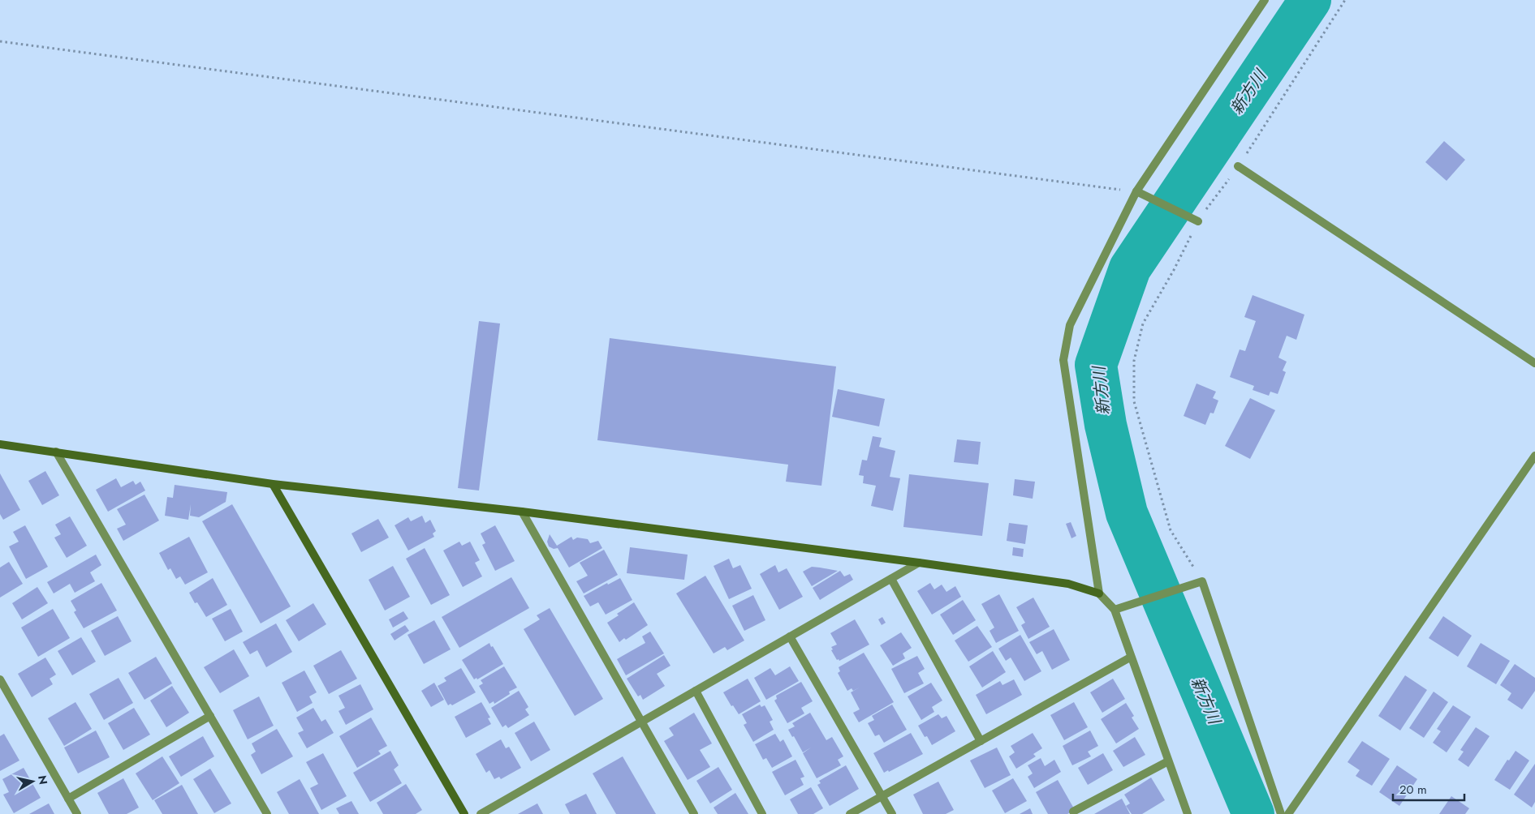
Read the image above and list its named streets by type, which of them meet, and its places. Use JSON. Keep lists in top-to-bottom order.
{
  "water": ["新方川"],
  "scale_bar": "20 m",
  "north": "right"
}
